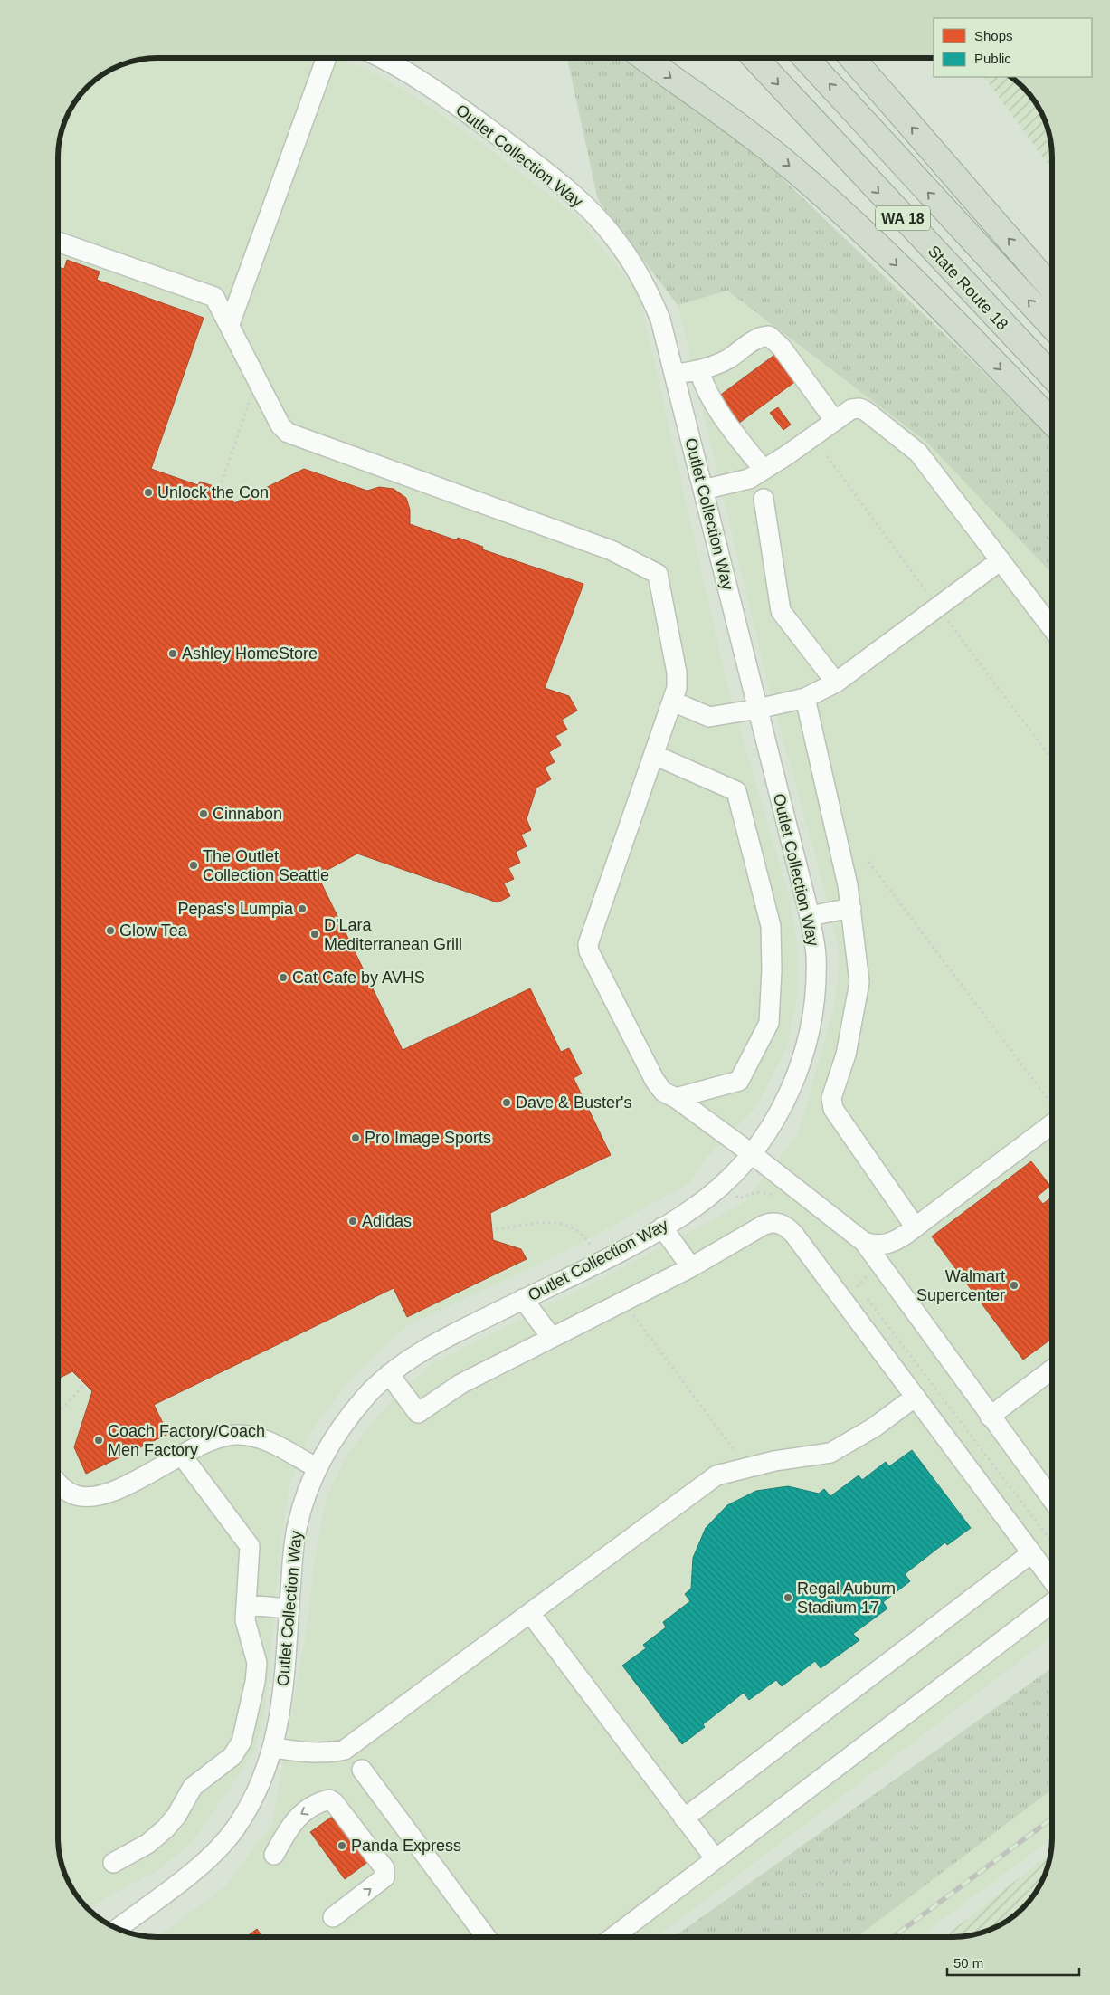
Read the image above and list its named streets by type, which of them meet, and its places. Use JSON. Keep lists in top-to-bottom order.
{
  "streets": {
    "highway": ["WA 18", "State Route 18"],
    "street": ["Outlet Collection Way"]
  },
  "places": [
    "Unlock the Con",
    "Ashley HomeStore",
    "Cinnabon",
    "The Outlet Collection Seattle",
    "Pepas's Lumpia",
    "Glow Tea",
    "D'Lara Mediterranean Grill",
    "Cat Cafe by AVHS",
    "Dave & Buster's",
    "Pro Image Sports",
    "Adidas",
    "Walmart Supercenter",
    "Coach Factory/Coach Men Factory",
    "Regal Auburn Stadium 17",
    "Panda Express"
  ],
  "legend": ["Shops", "Public"],
  "scale_bar": "50 m"
}
